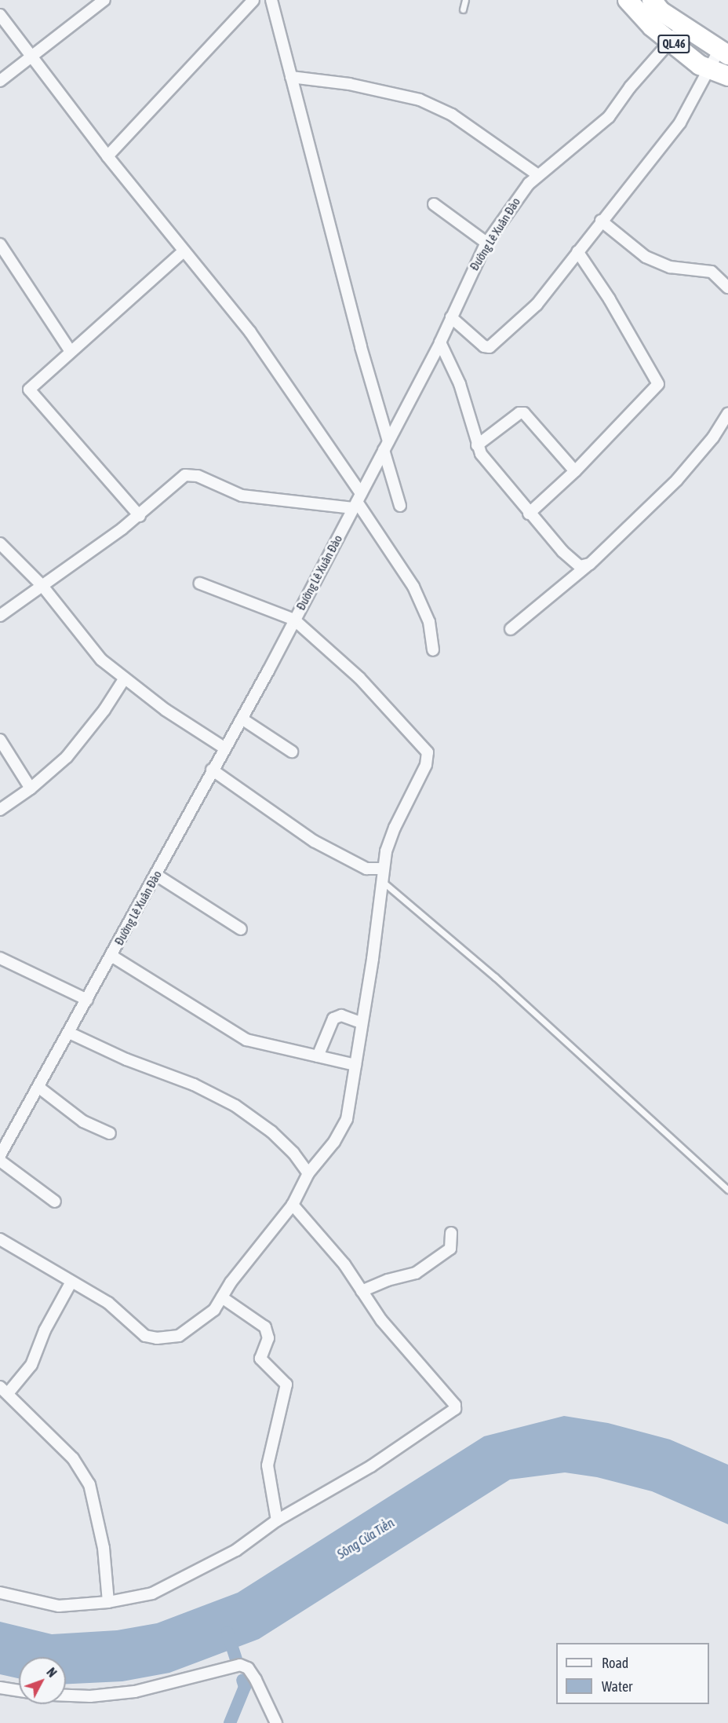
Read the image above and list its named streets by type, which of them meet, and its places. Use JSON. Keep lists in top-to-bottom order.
{
  "streets": {
    "highway": ["QL.46"],
    "street": ["Đường Lê Xuân Đào"]
  },
  "crossings": [
    ["QL.46", "Đường Lê Xuân Đào"]
  ],
  "water": ["Sông Cửa Tiền"],
  "legend": ["Road", "Water"],
  "north": "top right"
}
